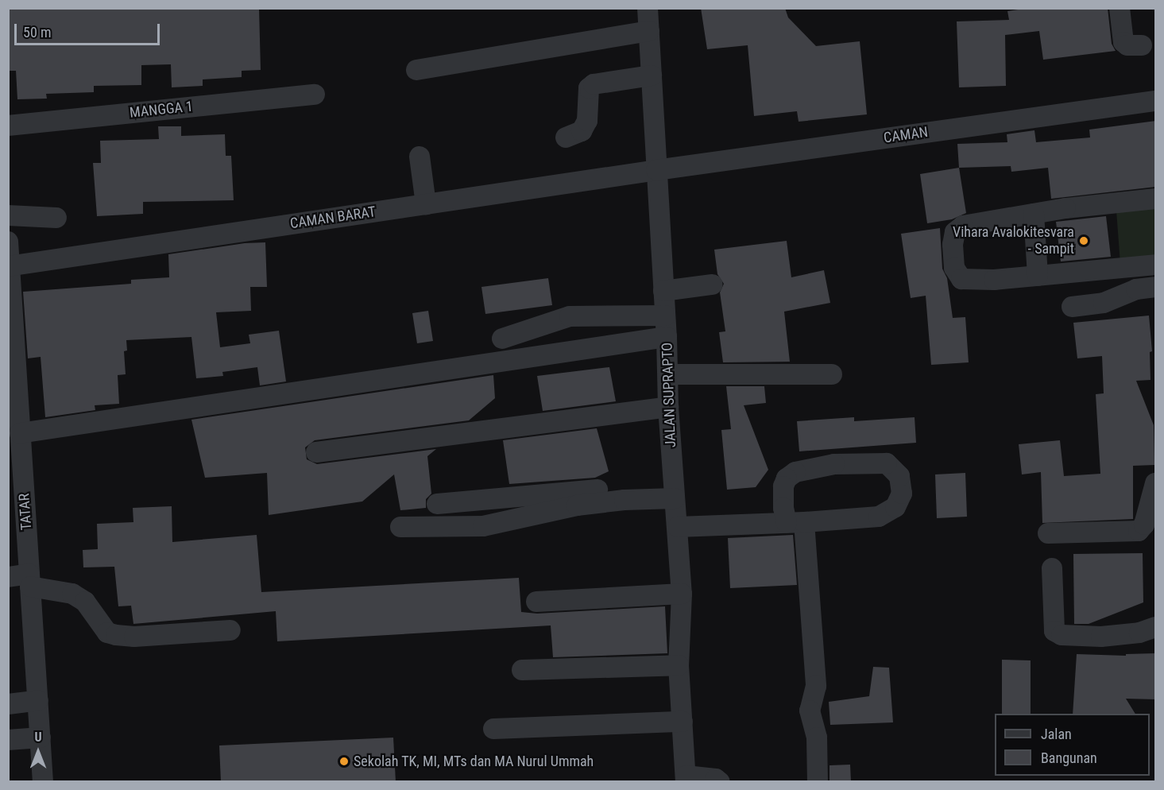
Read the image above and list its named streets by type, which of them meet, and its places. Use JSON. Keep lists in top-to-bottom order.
{
  "streets": {
    "street": [
      "MANGGA 1",
      "CAMAN",
      "CAMAN BARAT",
      "JALAN SUPRAPTO",
      "TATAR"
    ]
  },
  "crossings": [
    ["CAMAN", "CAMAN BARAT"],
    ["CAMAN", "JALAN SUPRAPTO"],
    ["CAMAN BARAT", "JALAN SUPRAPTO"],
    ["CAMAN BARAT", "TATAR"]
  ],
  "places": ["Vihara Avalokitesvara - Sampit", "Sekolah TK, MI, MTs dan MA Nurul Ummah"],
  "legend": ["Jalan", "Bangunan"],
  "scale_bar": "50 m",
  "north": "top"
}
